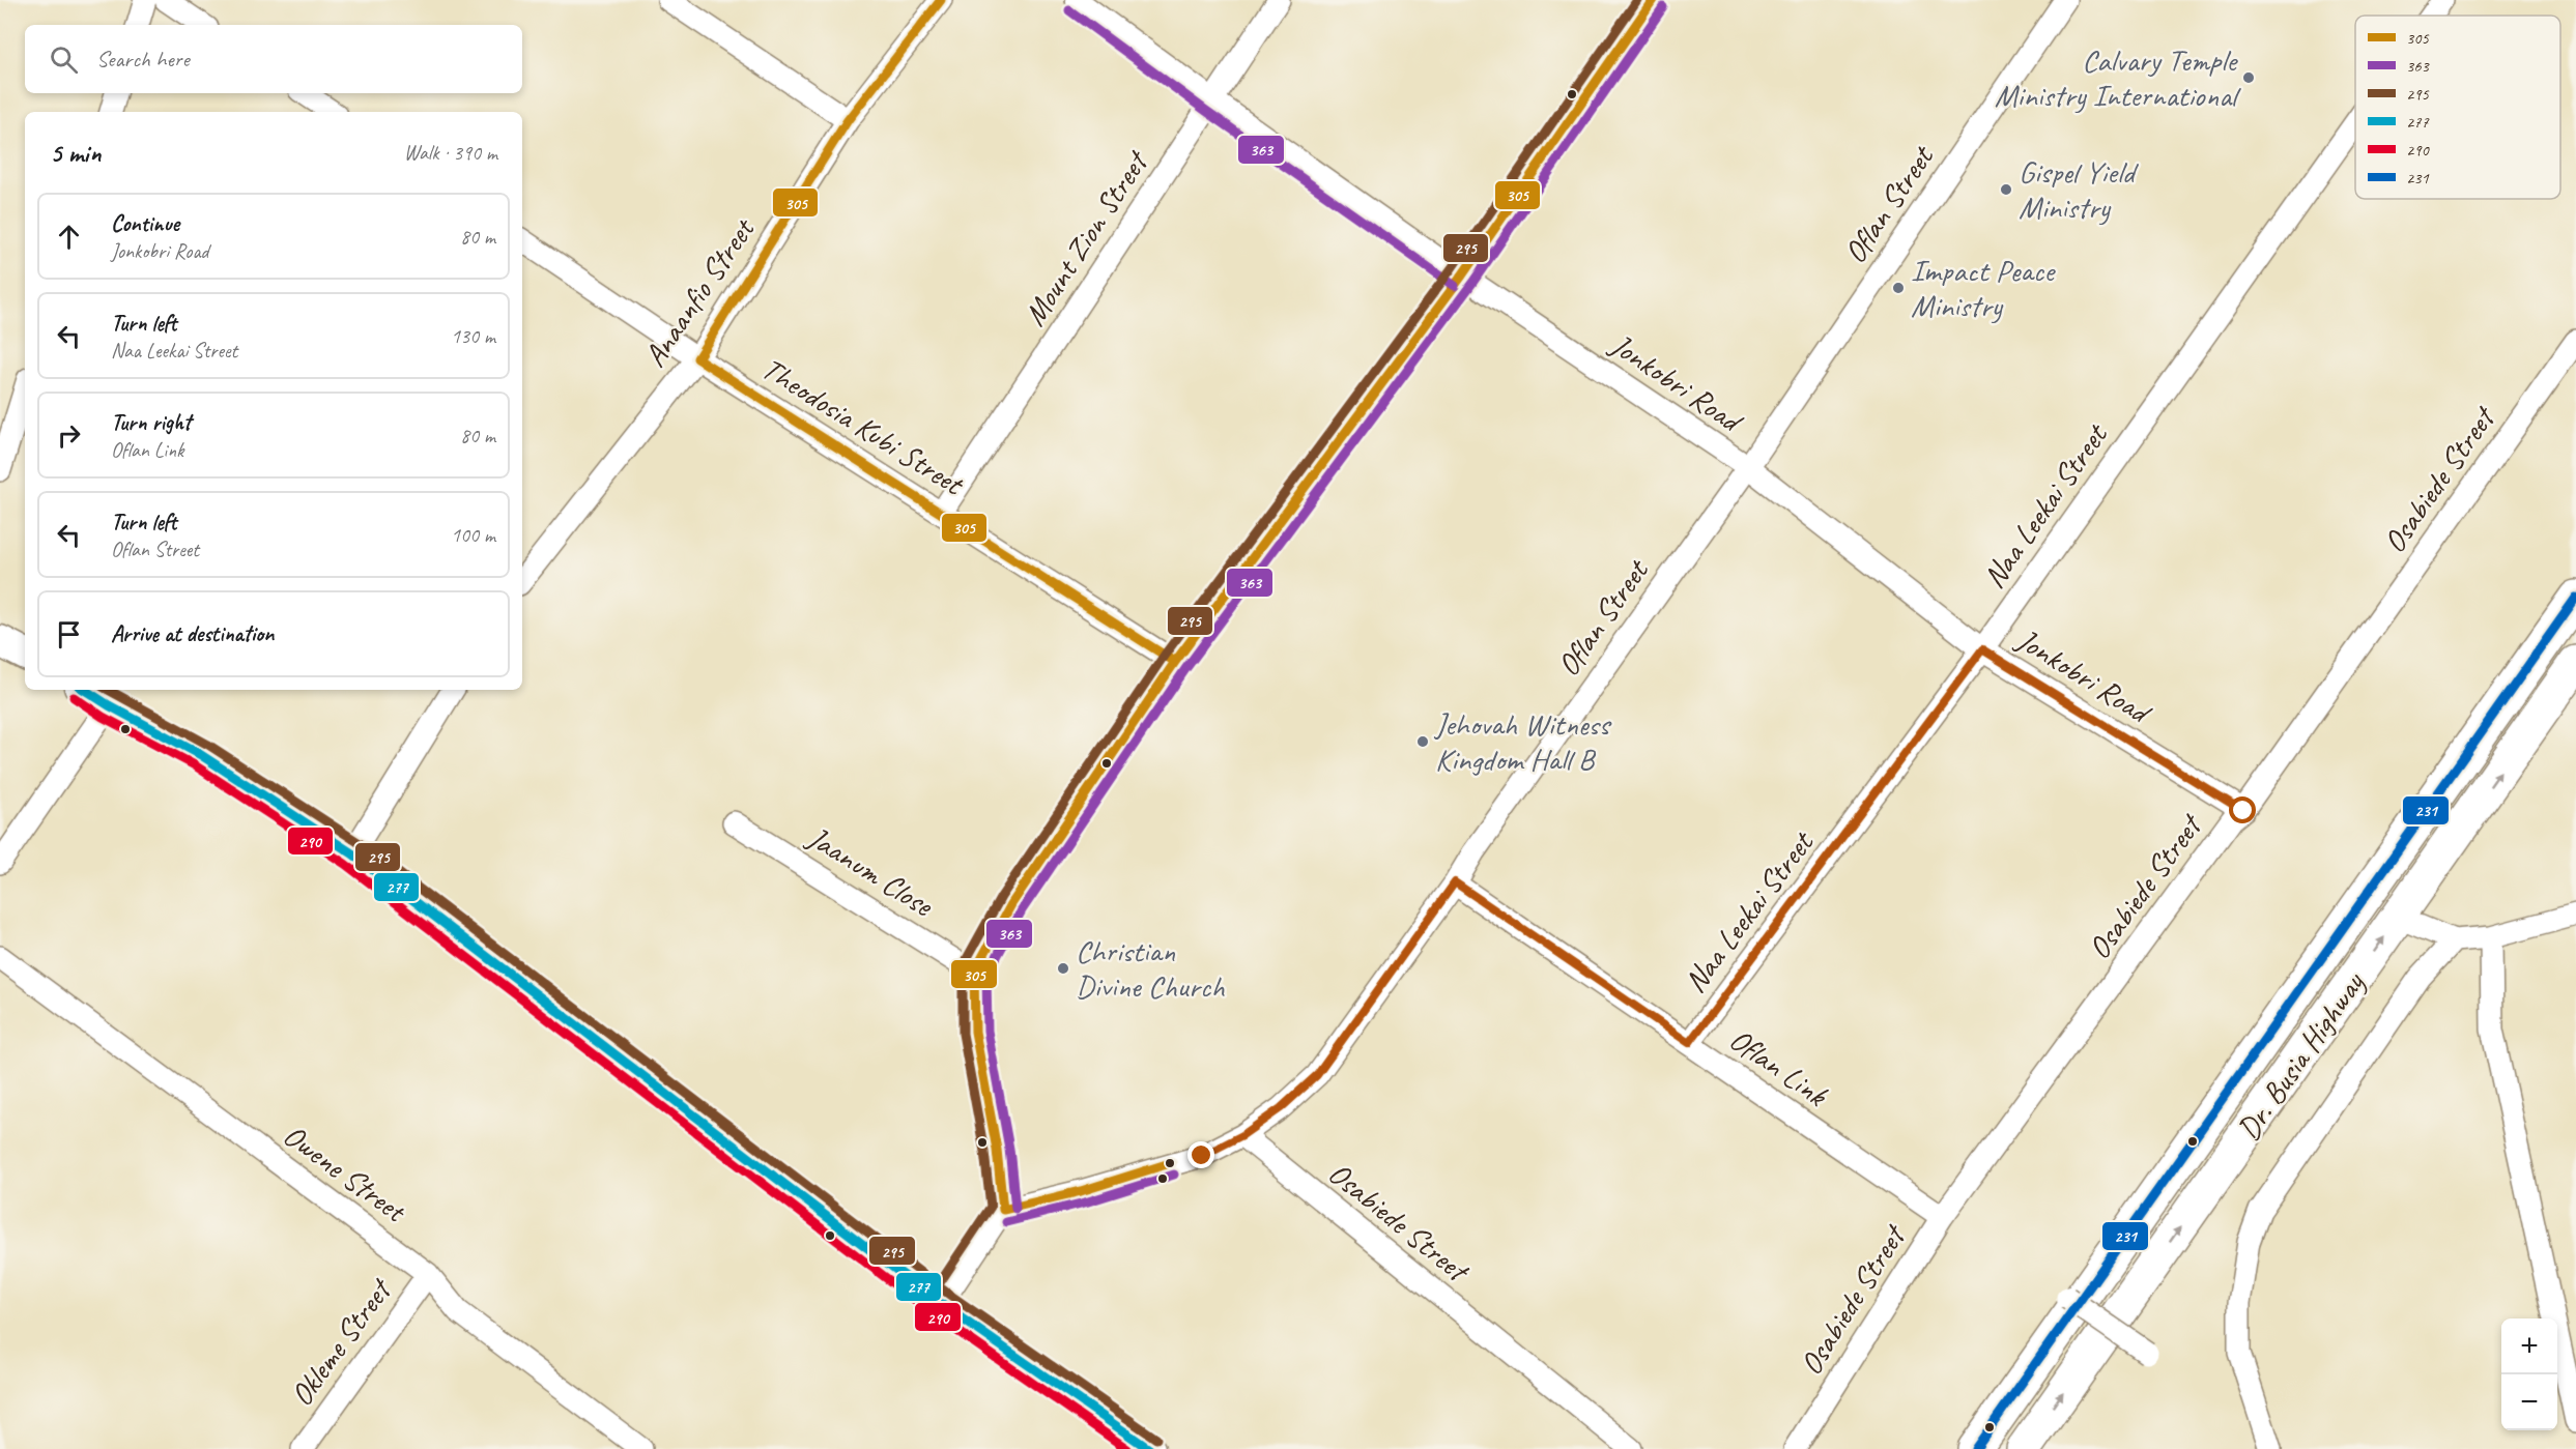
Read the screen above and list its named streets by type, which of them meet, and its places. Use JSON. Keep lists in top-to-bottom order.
{
  "streets": {
    "highway": ["Dr. Busia Highway"],
    "street": [
      "Oflan Street",
      "Mount Zion Street",
      "Anaanfio Street",
      "Jonkobri Road",
      "Theodosia Kubi Street",
      "Osabiede Street",
      "Naa Leekai Street",
      "Jaanum Close",
      "Oflan Link",
      "Owene Street",
      "Okleme Street"
    ]
  },
  "crossings": [
    ["Oflan Street", "Jonkobri Road"],
    ["Oflan Street", "Osabiede Street"],
    ["Oflan Street", "Oflan Link"],
    ["Mount Zion Street", "Jonkobri Road"],
    ["Mount Zion Street", "Theodosia Kubi Street"],
    ["Anaanfio Street", "Theodosia Kubi Street"],
    ["Jonkobri Road", "Osabiede Street"],
    ["Jonkobri Road", "Naa Leekai Street"],
    ["Osabiede Street", "Oflan Link"],
    ["Naa Leekai Street", "Oflan Link"],
    ["Owene Street", "Okleme Street"]
  ],
  "places": [
    "Calvary Temple Ministry International",
    "Gispel Yield Ministry",
    "Impact Peace Ministry",
    "Jehovah Witness Kingdom Hall B",
    "Christian Divine Church"
  ],
  "lines": [
    "transit line 305",
    "transit line 295",
    "transit line 363",
    "transit line 231",
    "transit line 277",
    "transit line 290"
  ],
  "legend": [
    "305",
    "363",
    "295",
    "277",
    "290",
    "231"
  ],
  "page": {
    "search": "Search here",
    "heading": ["5 min", "Walk · 390 m"],
    "list": [
      ["Continue", "Jonkobri Road", "80 m"],
      ["Turn left", "Naa Leekai Street", "130 m"],
      ["Turn right", "Oflan Link", "80 m"],
      ["Turn left", "Oflan Street", "100 m"],
      "Arrive at destination"
    ],
    "map_buttons": ["+", "−"]
  }
}
